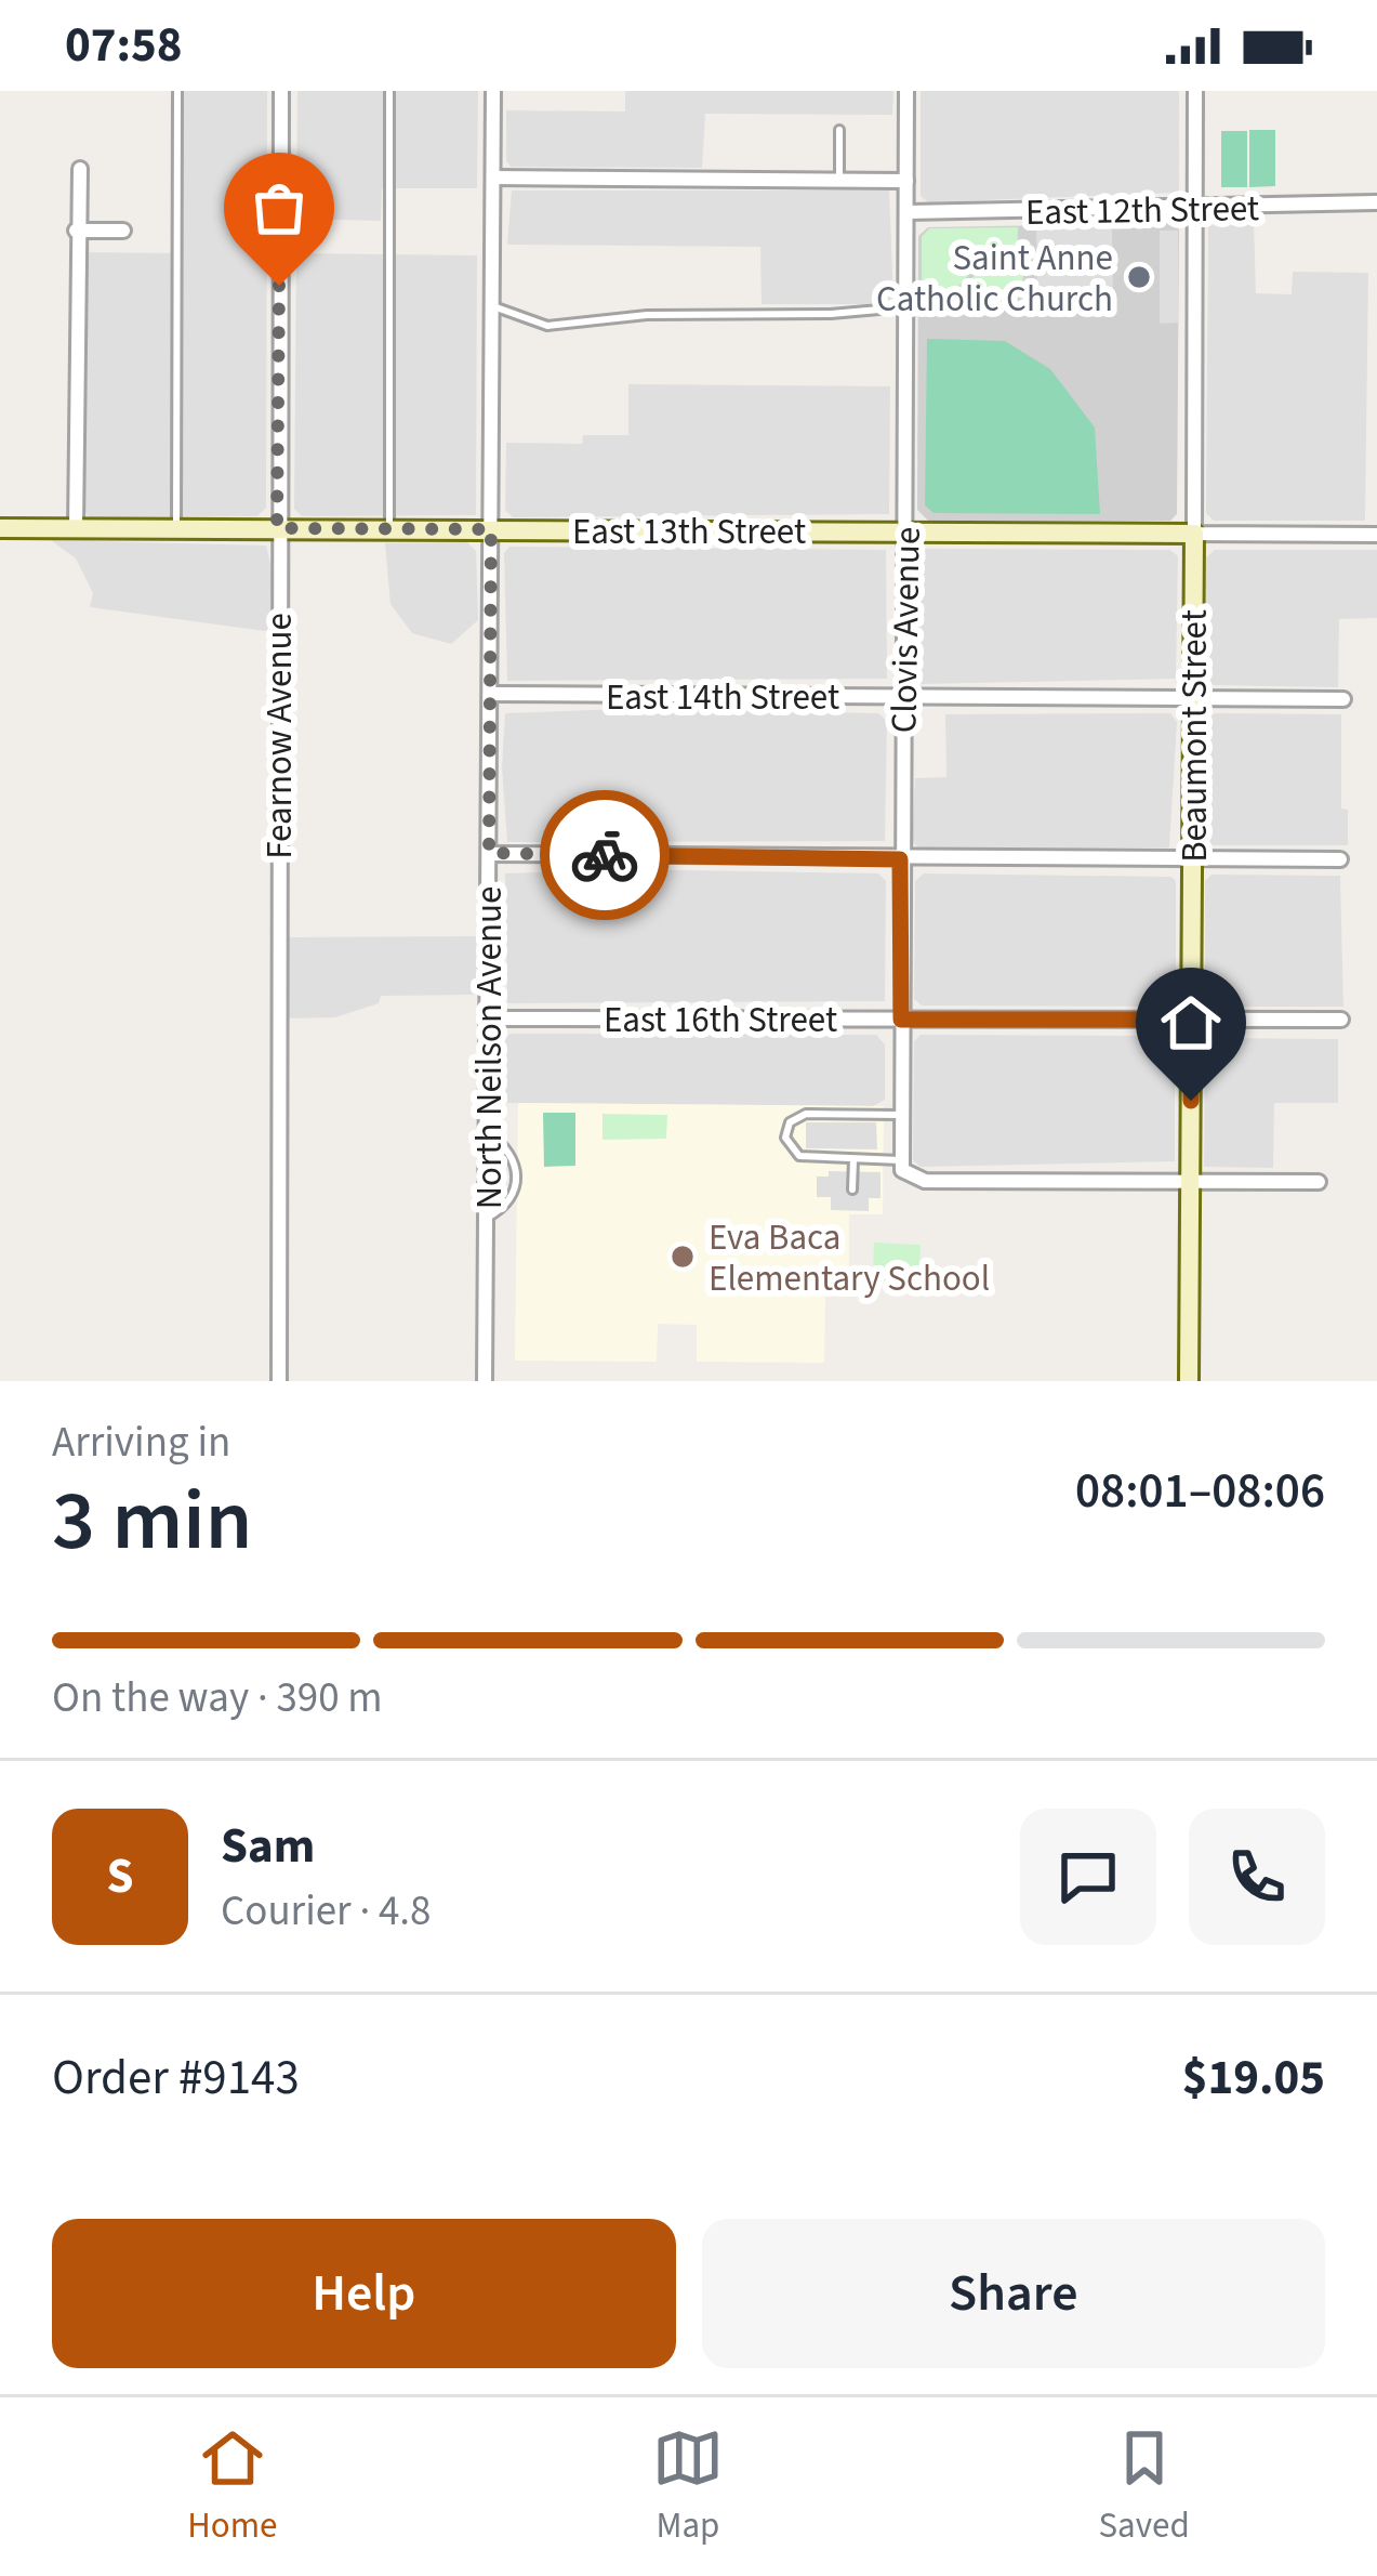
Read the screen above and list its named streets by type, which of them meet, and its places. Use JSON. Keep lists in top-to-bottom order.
{
  "streets": {
    "street": [
      "East 12th Street",
      "East 13th Street",
      "Clovis Avenue",
      "East 14th Street",
      "Fearnow Avenue",
      "Beaumont Street",
      "East 16th Street",
      "North Neilson Avenue"
    ]
  },
  "crossings": [
    ["East 12th Street", "Clovis Avenue"],
    ["East 12th Street", "Beaumont Street"],
    ["East 13th Street", "Clovis Avenue"],
    ["East 13th Street", "Fearnow Avenue"],
    ["East 13th Street", "Beaumont Street"],
    ["East 13th Street", "North Neilson Avenue"],
    ["Clovis Avenue", "East 14th Street"],
    ["Clovis Avenue", "East 16th Street"],
    ["East 14th Street", "Beaumont Street"],
    ["East 14th Street", "North Neilson Avenue"],
    ["Beaumont Street", "East 16th Street"],
    ["East 16th Street", "North Neilson Avenue"]
  ],
  "places": ["Saint Anne Catholic Church", "Eva Baca Elementary School"],
  "page": {
    "status": "07:58",
    "heading": ["3 min", "Arriving in", "08:01–08:06"],
    "panel": [
      "Sam",
      "Courier · 4.8",
      "Order #9143",
      "$19.05"
    ],
    "bar": "On the way · 390 m",
    "round": "S",
    "buttons": ["Help", "Share"],
    "tabs": ["Home", "Map", "Saved"]
  }
}
